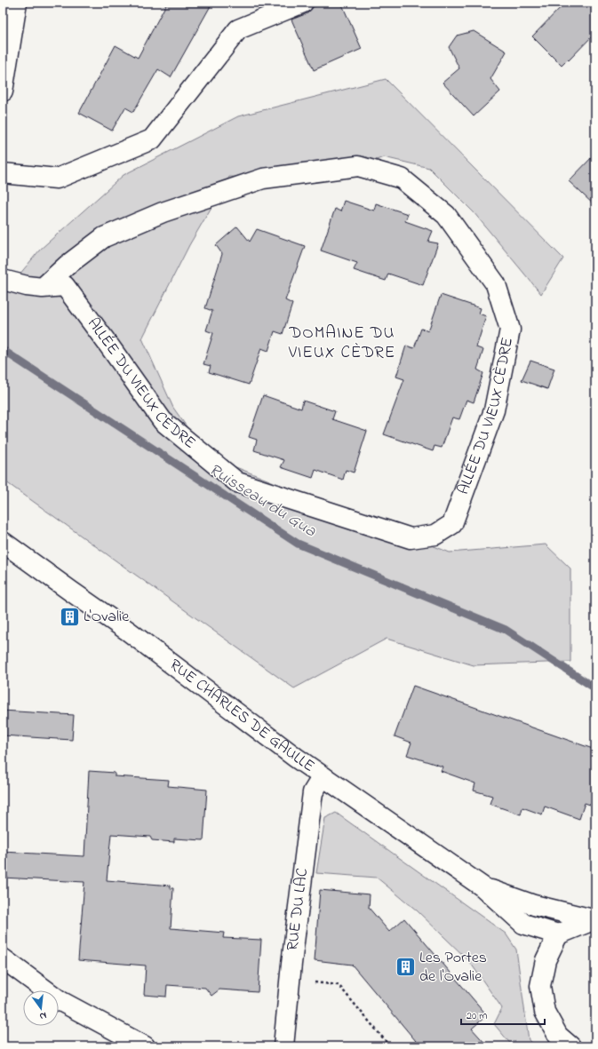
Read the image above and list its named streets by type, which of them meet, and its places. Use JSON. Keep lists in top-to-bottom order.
{
  "streets": {
    "street": ["ALLÉE DU VIEUX CÈDRE", "RUE CHARLES DE GAULLE", "RUE DU LAC"]
  },
  "crossings": [
    ["RUE CHARLES DE GAULLE", "RUE DU LAC"]
  ],
  "districts": ["DOMAINE DU VIEUX CÈDRE"],
  "water": ["Ruisseau du Gua"],
  "places": {
    "building": ["L'Ovalie", "Les Portes de l'Ovalie"]
  },
  "scale_bar": "20 m",
  "north": "bottom"
}
